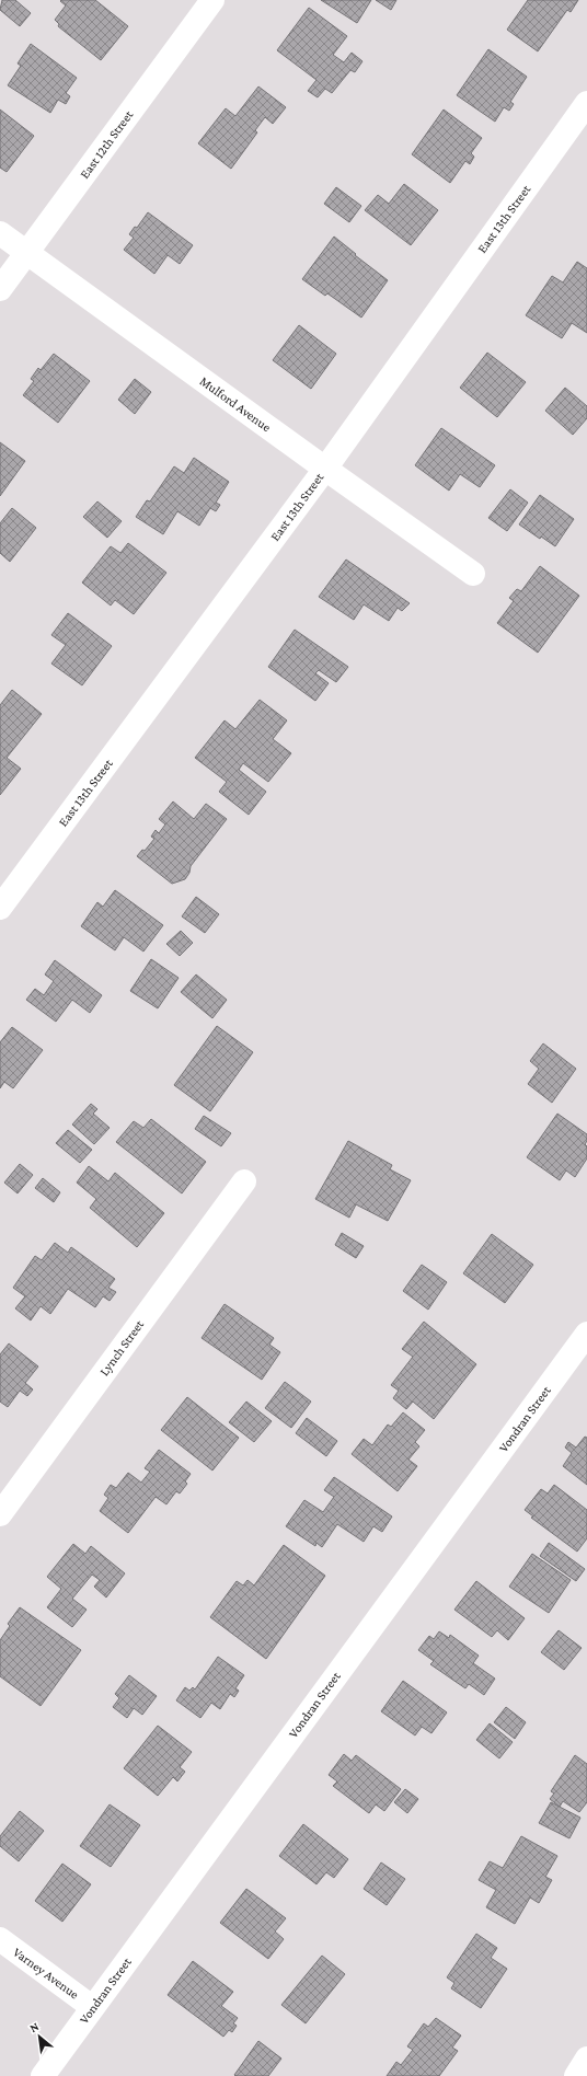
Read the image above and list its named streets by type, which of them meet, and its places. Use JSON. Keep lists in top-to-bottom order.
{
  "streets": {
    "street": [
      "East 12th Street",
      "East 13th Street",
      "Mulford Avenue",
      "Lynch Street",
      "Vondran Street",
      "Varney Avenue"
    ]
  },
  "crossings": [
    ["East 12th Street", "Mulford Avenue"],
    ["East 13th Street", "Mulford Avenue"],
    ["Vondran Street", "Varney Avenue"]
  ],
  "north": "top left"
}
